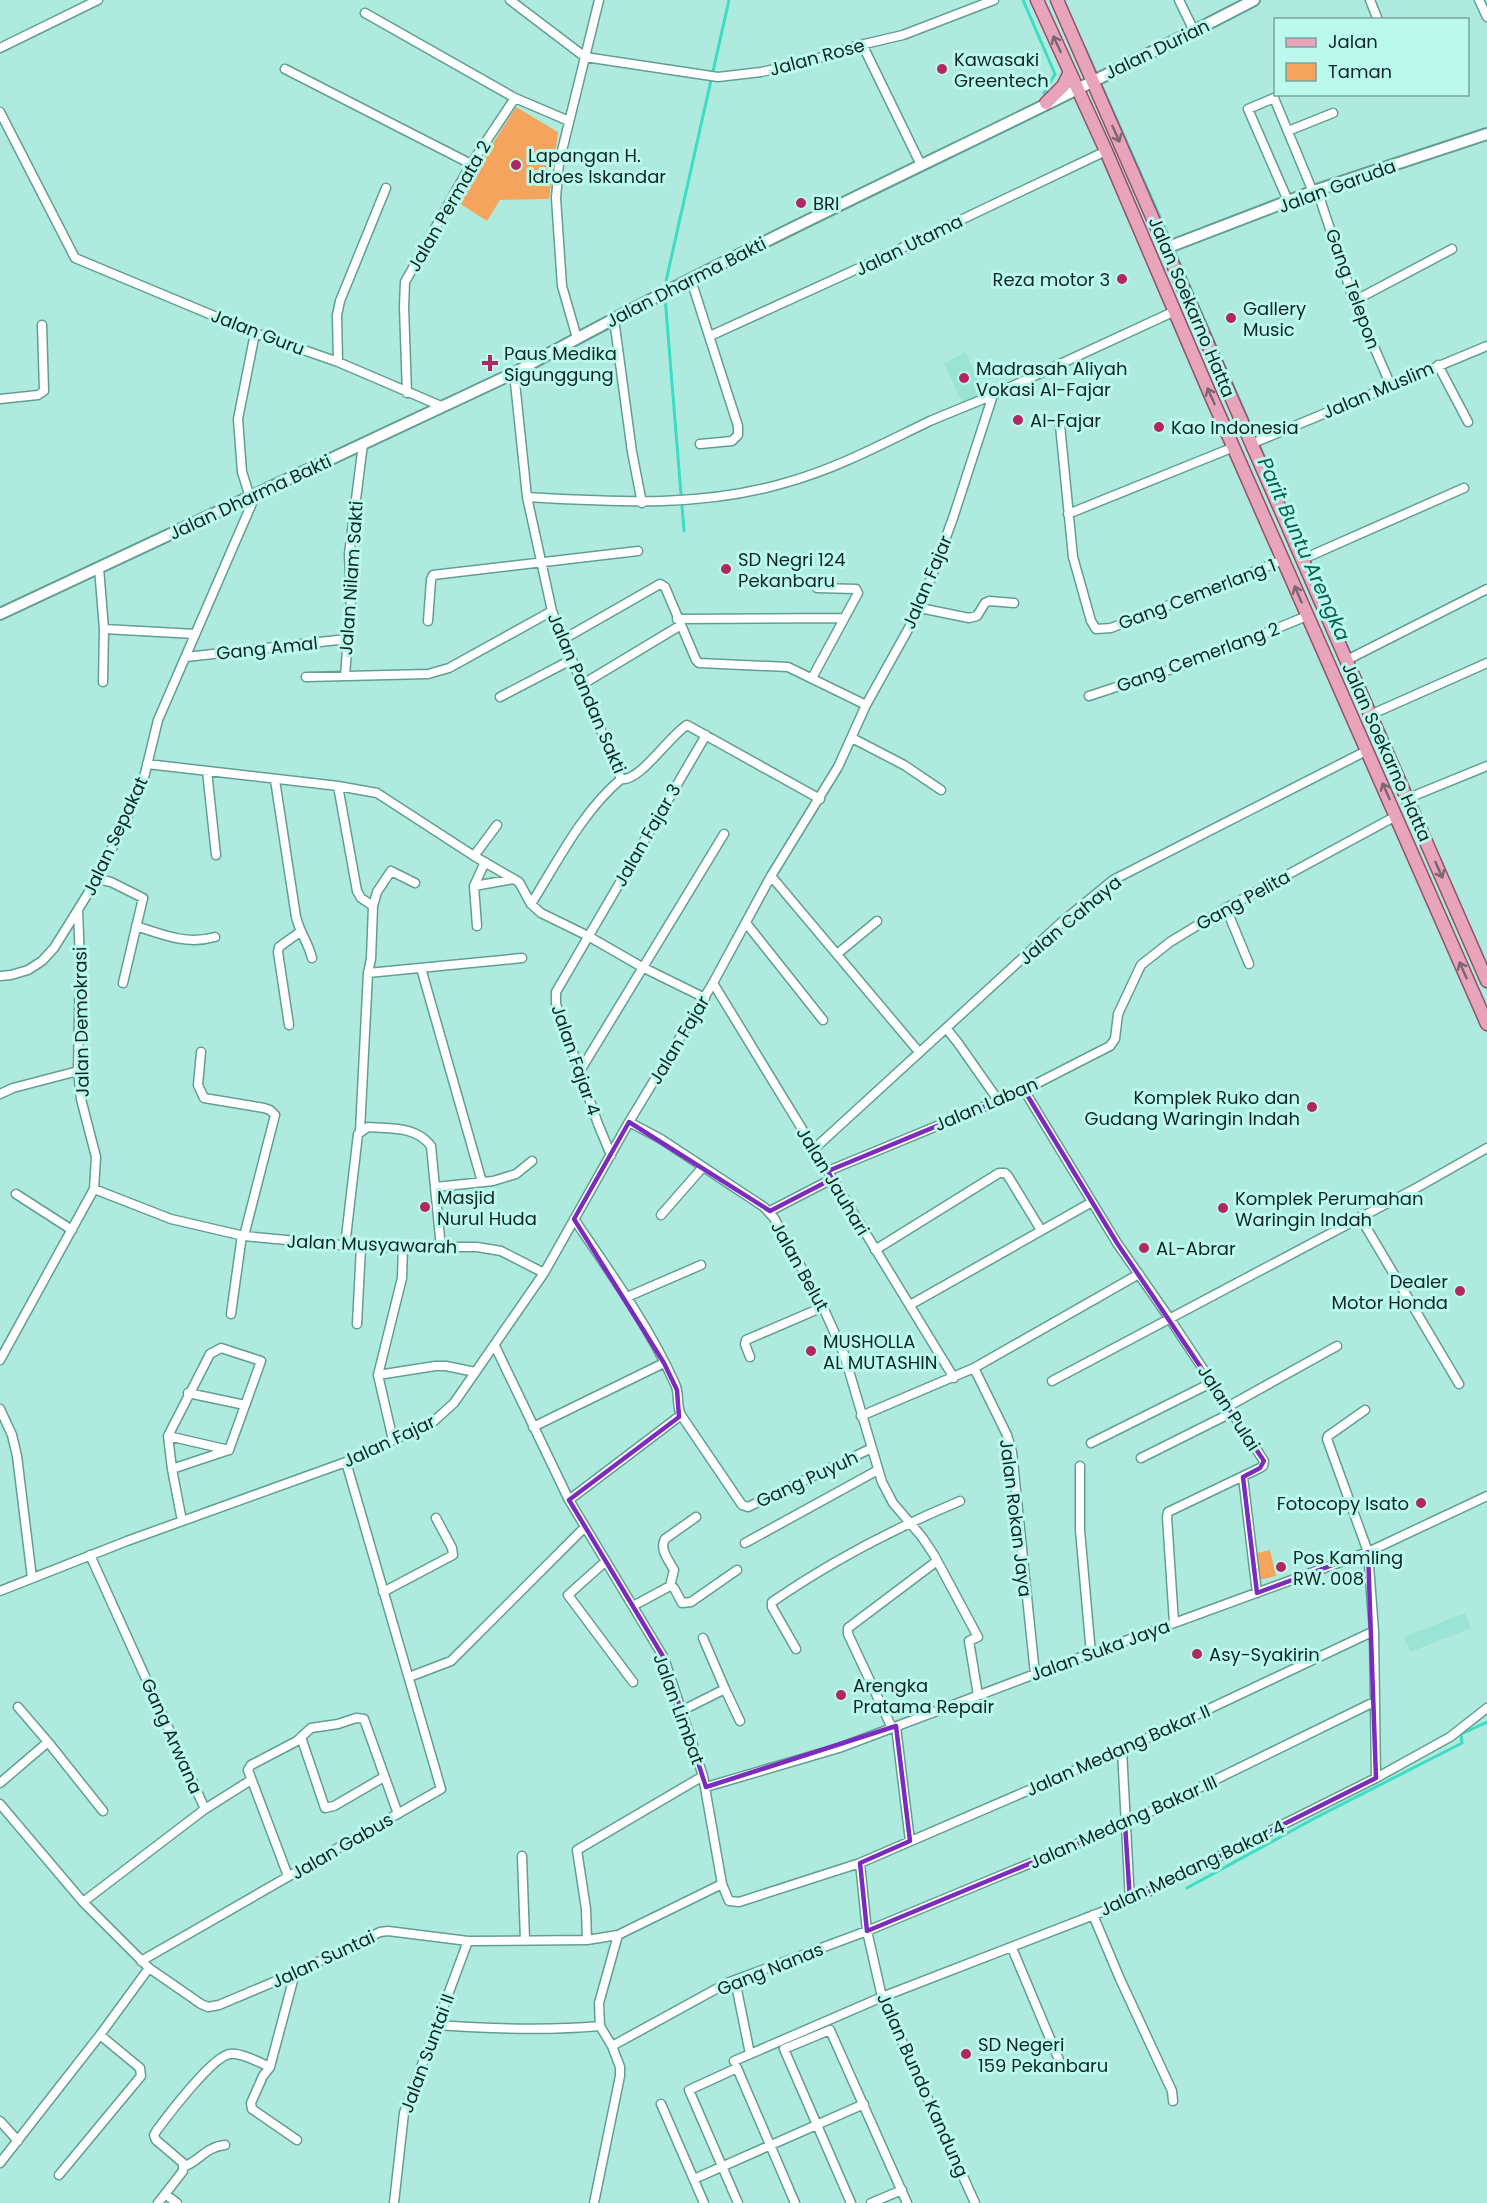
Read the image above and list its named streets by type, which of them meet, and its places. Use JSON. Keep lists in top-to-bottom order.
{
  "streets": {
    "main road": [
      "Jalan Durian",
      "Jalan Garuda",
      "Jalan Dharma Bakti",
      "Jalan Soekarno Hatta"
    ],
    "street": [
      "Jalan Rose",
      "Jalan Permata 2",
      "Jalan Utama",
      "Gang Telepon",
      "Jalan Guru",
      "Jalan Muslim",
      "Jalan Nilam Sakti",
      "Jalan Fajar",
      "Gang Cemerlang 1",
      "Gang Amal",
      "Gang Cemerlang 2",
      "Jalan Pandan Sakti",
      "Jalan Fajar 3",
      "Jalan Sepakat",
      "Gang Pelita",
      "Jalan Cahaya",
      "Jalan Demokrasi",
      "Jalan Fajar 4",
      "Jalan Laban",
      "Jalan Jauhari",
      "Jalan Musyawarah",
      "Jalan Belut",
      "Jalan Pulai",
      "Gang Puyuh",
      "Jalan Rokan Jaya",
      "Jalan Suka Jaya",
      "Jalan Limbat",
      "Gang Arwana",
      "Jalan Medang Bakar II",
      "Jalan Medang Bakar III",
      "Jalan Gabus",
      "Jalan Medang Bakar 4",
      "Jalan Suntai",
      "Gang Nanas",
      "Jalan Suntai II",
      "Jalan Bundo Kandung"
    ]
  },
  "crossings": [
    ["Jalan Durian", "Jalan Dharma Bakti"],
    ["Jalan Durian", "Jalan Soekarno Hatta"],
    ["Jalan Garuda", "Gang Telepon"],
    ["Jalan Garuda", "Jalan Soekarno Hatta"],
    ["Jalan Permata 2", "Jalan Guru"],
    ["Jalan Utama", "Jalan Soekarno Hatta"],
    ["Jalan Dharma Bakti", "Jalan Soekarno Hatta"],
    ["Jalan Dharma Bakti", "Jalan Guru"],
    ["Jalan Dharma Bakti", "Jalan Nilam Sakti"],
    ["Jalan Dharma Bakti", "Jalan Pandan Sakti"],
    ["Jalan Dharma Bakti", "Jalan Sepakat"],
    ["Gang Telepon", "Jalan Muslim"],
    ["Jalan Soekarno Hatta", "Jalan Muslim"],
    ["Jalan Soekarno Hatta", "Gang Cemerlang 1"],
    ["Jalan Soekarno Hatta", "Gang Cemerlang 2"],
    ["Jalan Soekarno Hatta", "Gang Pelita"],
    ["Jalan Soekarno Hatta", "Jalan Cahaya"],
    ["Jalan Nilam Sakti", "Gang Amal"],
    ["Jalan Nilam Sakti", "Jalan Pandan Sakti"],
    ["Jalan Fajar", "Jalan Pandan Sakti"],
    ["Jalan Fajar", "Jalan Fajar 4"],
    ["Jalan Fajar", "Jalan Jauhari"],
    ["Jalan Fajar", "Jalan Musyawarah"],
    ["Jalan Fajar", "Jalan Belut"],
    ["Jalan Fajar", "Jalan Limbat"],
    ["Jalan Fajar", "Gang Arwana"],
    ["Jalan Fajar", "Jalan Gabus"],
    ["Gang Amal", "Jalan Sepakat"],
    ["Jalan Pandan Sakti", "Jalan Fajar 3"],
    ["Jalan Fajar 3", "Jalan Fajar 4"],
    ["Jalan Sepakat", "Jalan Demokrasi"],
    ["Gang Pelita", "Jalan Laban"],
    ["Jalan Cahaya", "Jalan Jauhari"],
    ["Jalan Demokrasi", "Jalan Musyawarah"],
    ["Jalan Laban", "Jalan Jauhari"],
    ["Jalan Laban", "Jalan Belut"],
    ["Jalan Laban", "Jalan Pulai"],
    ["Jalan Belut", "Gang Puyuh"],
    ["Jalan Belut", "Jalan Suka Jaya"],
    ["Jalan Pulai", "Jalan Suka Jaya"],
    ["Jalan Rokan Jaya", "Jalan Suka Jaya"],
    ["Jalan Suka Jaya", "Jalan Limbat"],
    ["Jalan Limbat", "Jalan Suntai"],
    ["Gang Arwana", "Jalan Suntai"],
    ["Jalan Medang Bakar II", "Jalan Bundo Kandung"],
    ["Jalan Medang Bakar III", "Gang Nanas"],
    ["Jalan Medang Bakar III", "Jalan Bundo Kandung"],
    ["Jalan Gabus", "Jalan Suntai"],
    ["Jalan Medang Bakar 4", "Jalan Bundo Kandung"],
    ["Jalan Suntai", "Jalan Suntai II"],
    ["Gang Nanas", "Jalan Bundo Kandung"]
  ],
  "water": ["Parit Buntu Arengka"],
  "places": {
    "other": [
      "Kawasaki Greentech",
      "Lapangan H. Idroes Iskandar",
      "BRI",
      "Reza motor 3",
      "Gallery Music",
      "Madrasah Aliyah Vokasi Al-Fajar",
      "Al-Fajar",
      "Kao Indonesia",
      "SD Negri 124 Pekanbaru",
      "Komplek Ruko dan Gudang Waringin Indah",
      "Masjid Nurul Huda",
      "Komplek Perumahan Waringin Indah",
      "AL-Abrar",
      "Dealer Motor Honda",
      "MUSHOLLA AL MUTASHIN",
      "Fotocopy Isato",
      "Pos Kamling RW. 008",
      "Asy-Syakirin",
      "Arengka Pratama Repair",
      "SD Negeri 159 Pekanbaru"
    ],
    "health": ["Paus Medika Sigunggung"]
  },
  "legend": ["Jalan", "Taman"]
}
